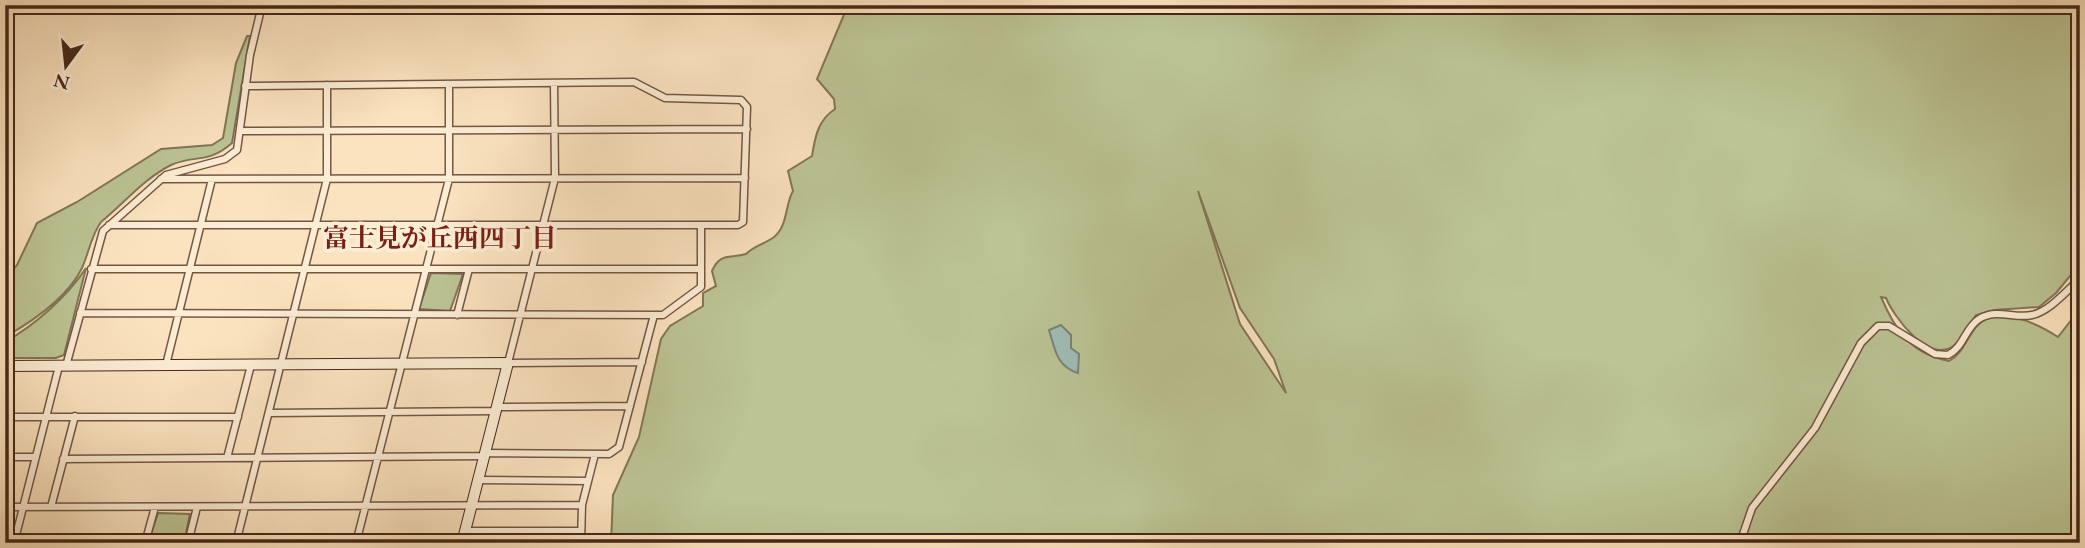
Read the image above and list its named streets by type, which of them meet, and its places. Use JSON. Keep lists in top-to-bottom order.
{
  "districts": ["富士見が丘西四丁目"],
  "north": "bottom"
}
